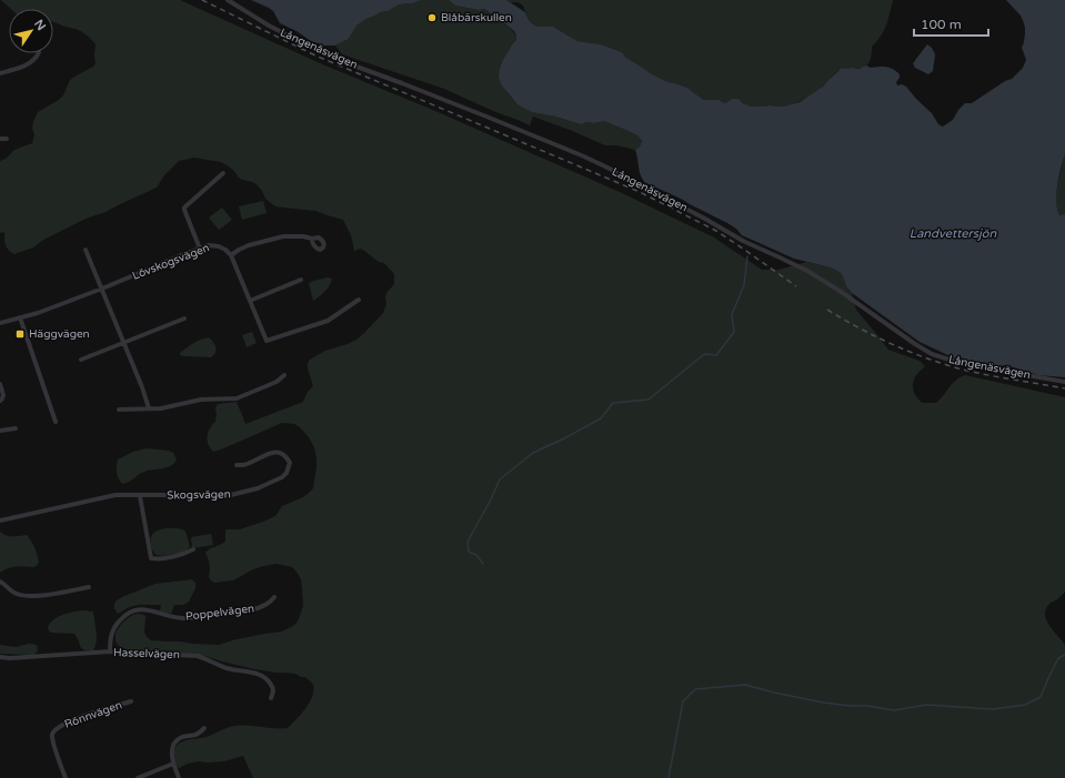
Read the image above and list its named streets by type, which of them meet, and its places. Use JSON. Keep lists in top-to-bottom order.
{
  "streets": {
    "street": [
      "Långenäsvägen",
      "Lövskogsvägen",
      "Skogsvägen",
      "Poppelvägen",
      "Hasselvägen",
      "Rönnvägen"
    ]
  },
  "crossings": [
    ["Poppelvägen", "Hasselvägen"]
  ],
  "water": ["Landvettersjön"],
  "places": {
    "other": ["Blåbärskullen"],
    "transit": ["Häggvägen"]
  },
  "scale_bar": "100 m",
  "north": "top right"
}
